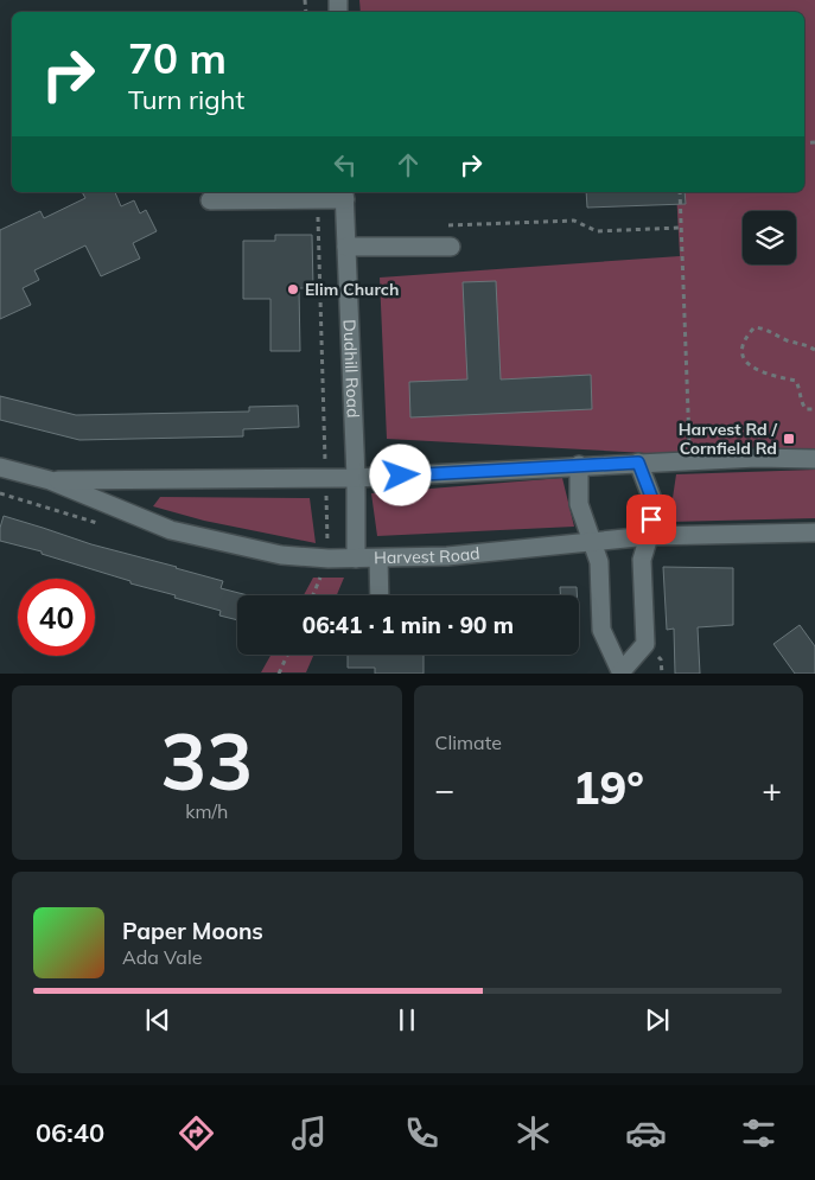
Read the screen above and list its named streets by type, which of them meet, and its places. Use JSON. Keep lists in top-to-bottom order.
{
  "streets": {
    "street": ["Dudhill Road", "Harvest Road"]
  },
  "crossings": [
    ["Dudhill Road", "Harvest Road"]
  ],
  "places": {
    "other": ["Elim Church"],
    "transit": ["Harvest Rd / Cornfield Rd"]
  },
  "page": {
    "turn": ["70 m", "Turn right"],
    "limit": "40",
    "trip": "06:41 · 1 min · 90 m",
    "tile": [
      ["33", "km/h"],
      "Climate"
    ],
    "heat": ["−", "19°", "+"],
    "song": ["Paper Moons", "Ada Vale"],
    "tabs": "06:40"
  }
}
